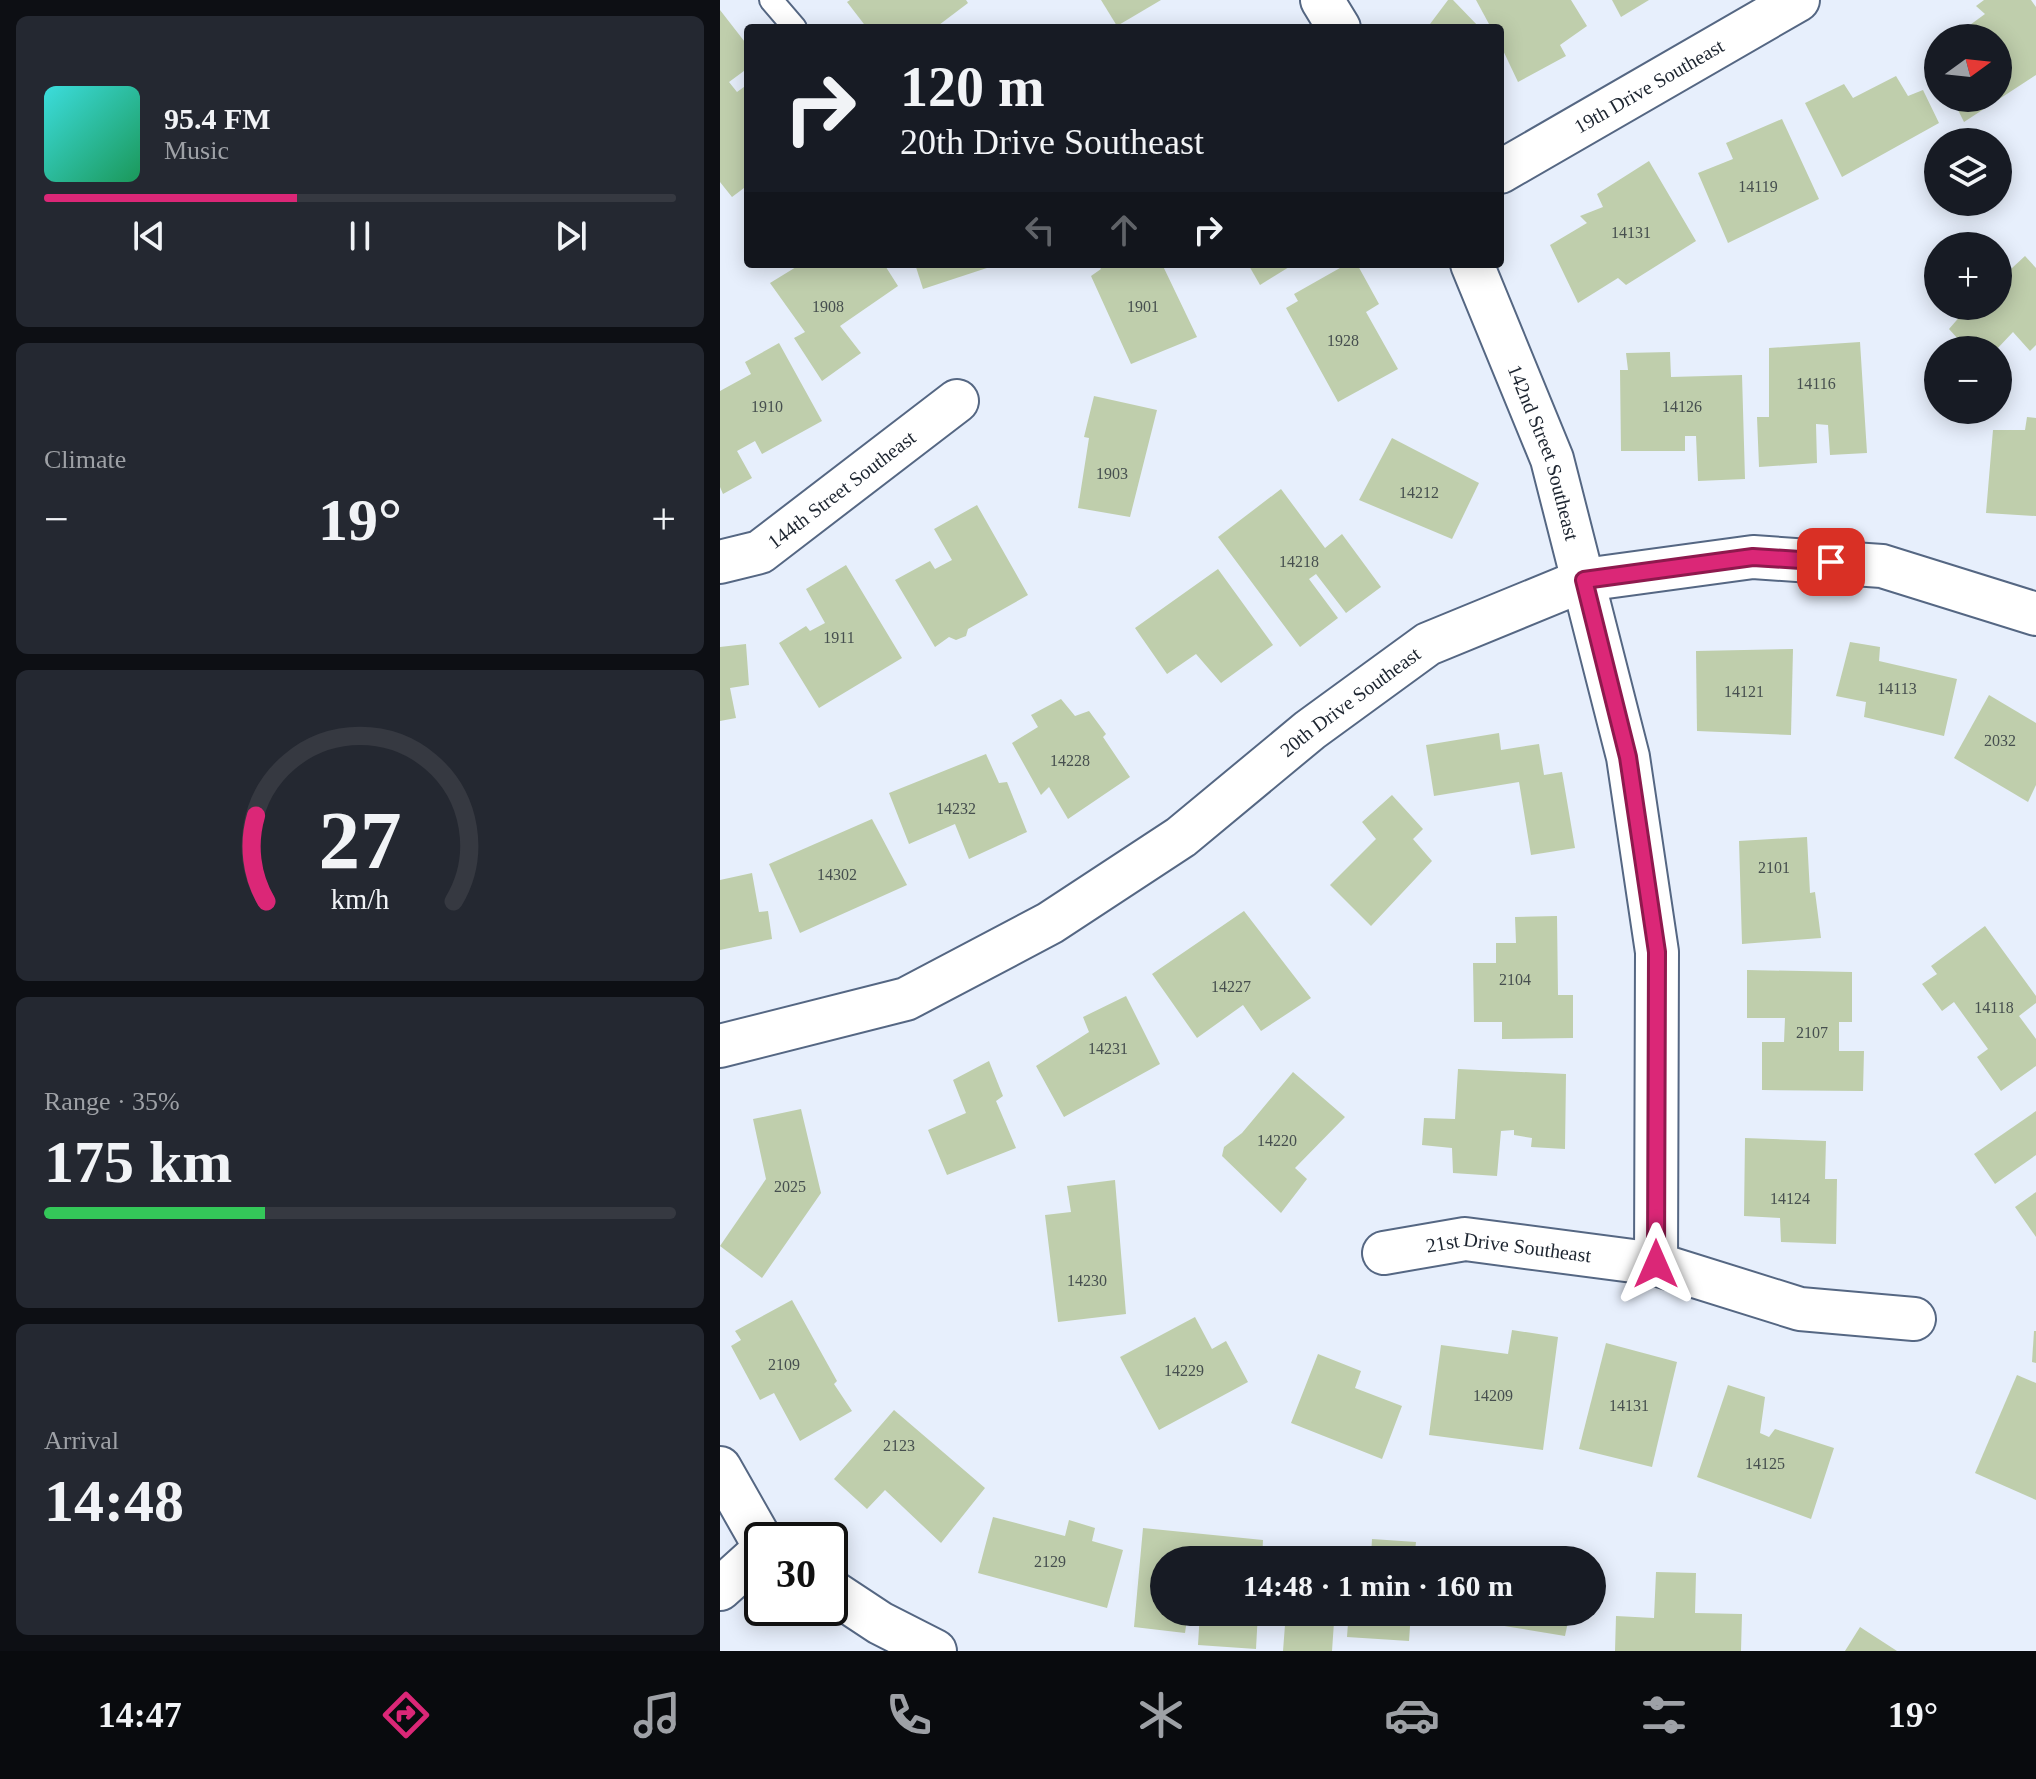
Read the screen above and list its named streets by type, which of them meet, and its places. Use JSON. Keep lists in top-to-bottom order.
{
  "streets": {
    "street": [
      "19th Drive Southeast",
      "142nd Street Southeast",
      "144th Street Southeast",
      "20th Drive Southeast",
      "21st Drive Southeast"
    ]
  },
  "crossings": [
    ["142nd Street Southeast", "20th Drive Southeast"],
    ["142nd Street Southeast", "21st Drive Southeast"]
  ],
  "house_numbers": [
    "14119",
    "14131",
    "1908",
    "1901",
    "1928",
    "14116",
    "1910",
    "14126",
    "1903",
    "14212",
    "14218",
    "1911",
    "14113",
    "14121",
    "2032",
    "14228",
    "14232",
    "2101",
    "14302",
    "2104",
    "14227",
    "14118",
    "2107",
    "14231",
    "14220",
    "2025",
    "14124",
    "14230",
    "2109",
    "14229",
    "14209",
    "14131",
    "2123",
    "14125",
    "2129"
  ],
  "north": "right",
  "page": {
    "map_buttons": ["+", "−"],
    "turn": ["120 m", "20th Drive Southeast"],
    "song": ["95.4 FM", "Music"],
    "tile": [
      "Climate",
      ["Range · 35%", "175 km"],
      ["Arrival", "14:48"]
    ],
    "heat": ["−", "19°", "+"],
    "limit": "30",
    "trip": "14:48 · 1 min · 160 m",
    "tabs": ["14:47", "19°"],
    "gauge": ["27", "km/h"]
  }
}
